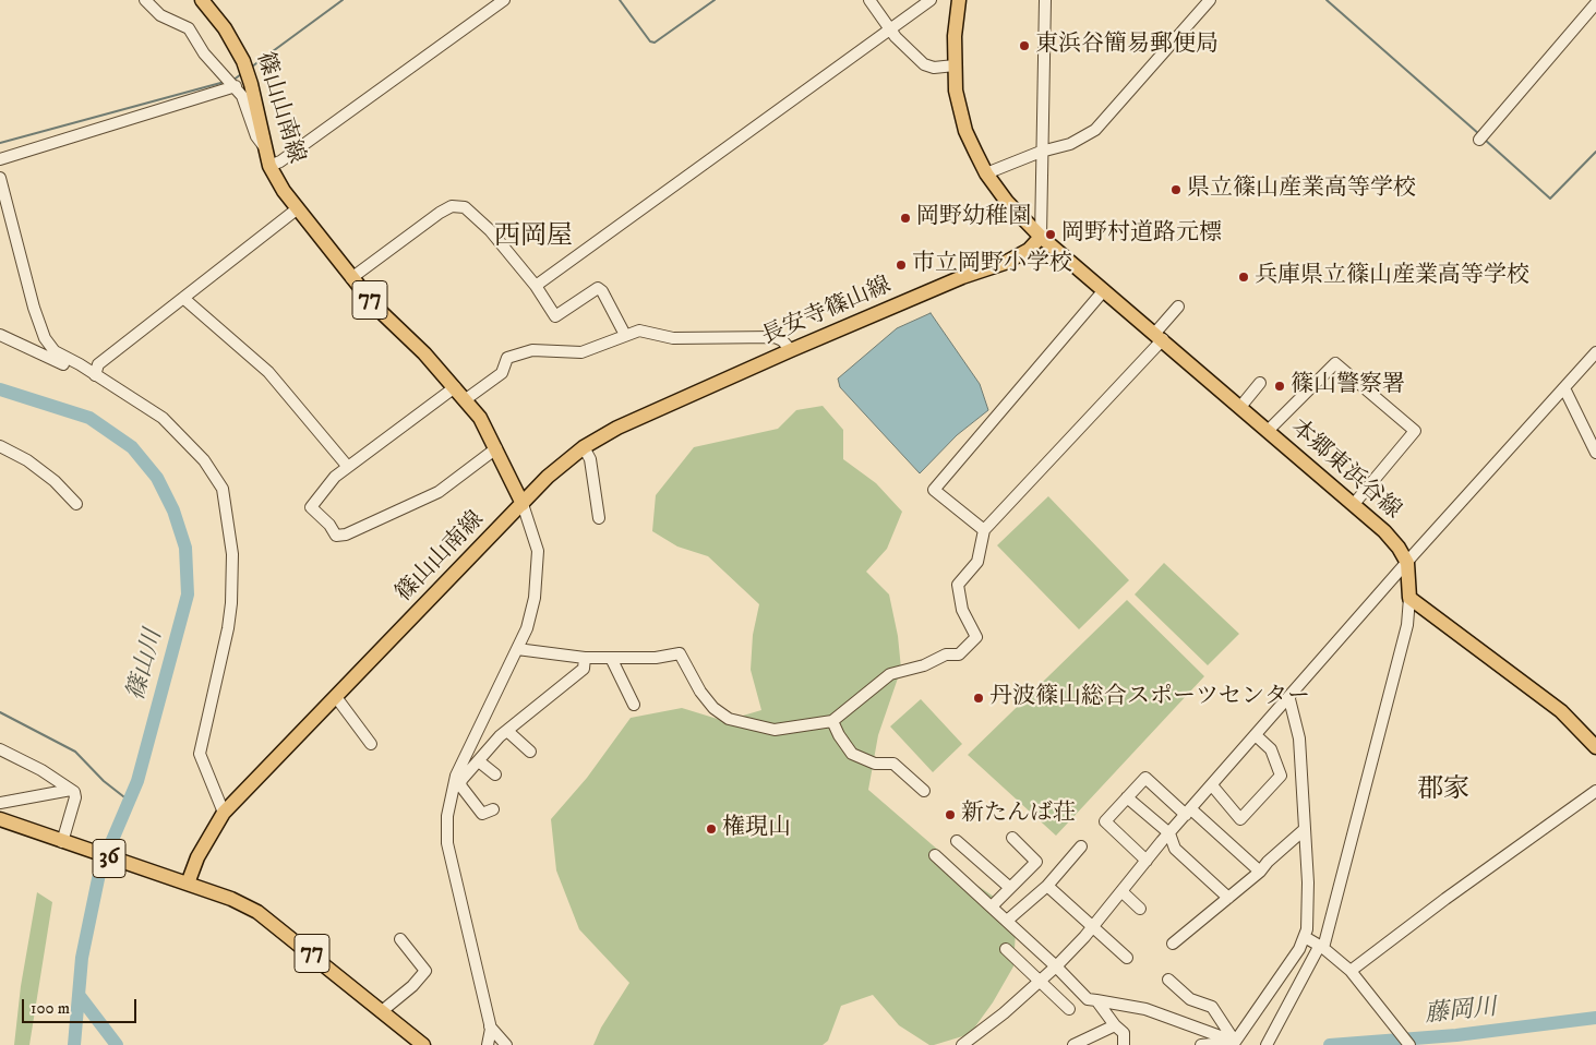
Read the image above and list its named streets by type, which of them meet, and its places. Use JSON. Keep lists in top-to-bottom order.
{
  "streets": {
    "main road": [
      "篠山山南線",
      "77",
      "長安寺篠山線",
      "本郷東浜谷線",
      "36"
    ]
  },
  "crossings": [
    ["篠山山南線", "77"],
    ["篠山山南線", "長安寺篠山線"],
    ["篠山山南線", "36"],
    ["77", "36"],
    ["長安寺篠山線", "本郷東浜谷線"]
  ],
  "districts": ["西岡屋", "郡家"],
  "water": ["篠山川", "藤岡川"],
  "places": [
    "東浜谷簡易郵便局",
    "県立篠山産業高等学校",
    "岡野幼稚園",
    "岡野村道路元標",
    "市立岡野小学校",
    "兵庫県立篠山産業高等学校",
    "篠山警察署",
    "丹波篠山総合スポーツセンター",
    "新たんば荘",
    "権現山"
  ],
  "scale_bar": "100 m"
}
